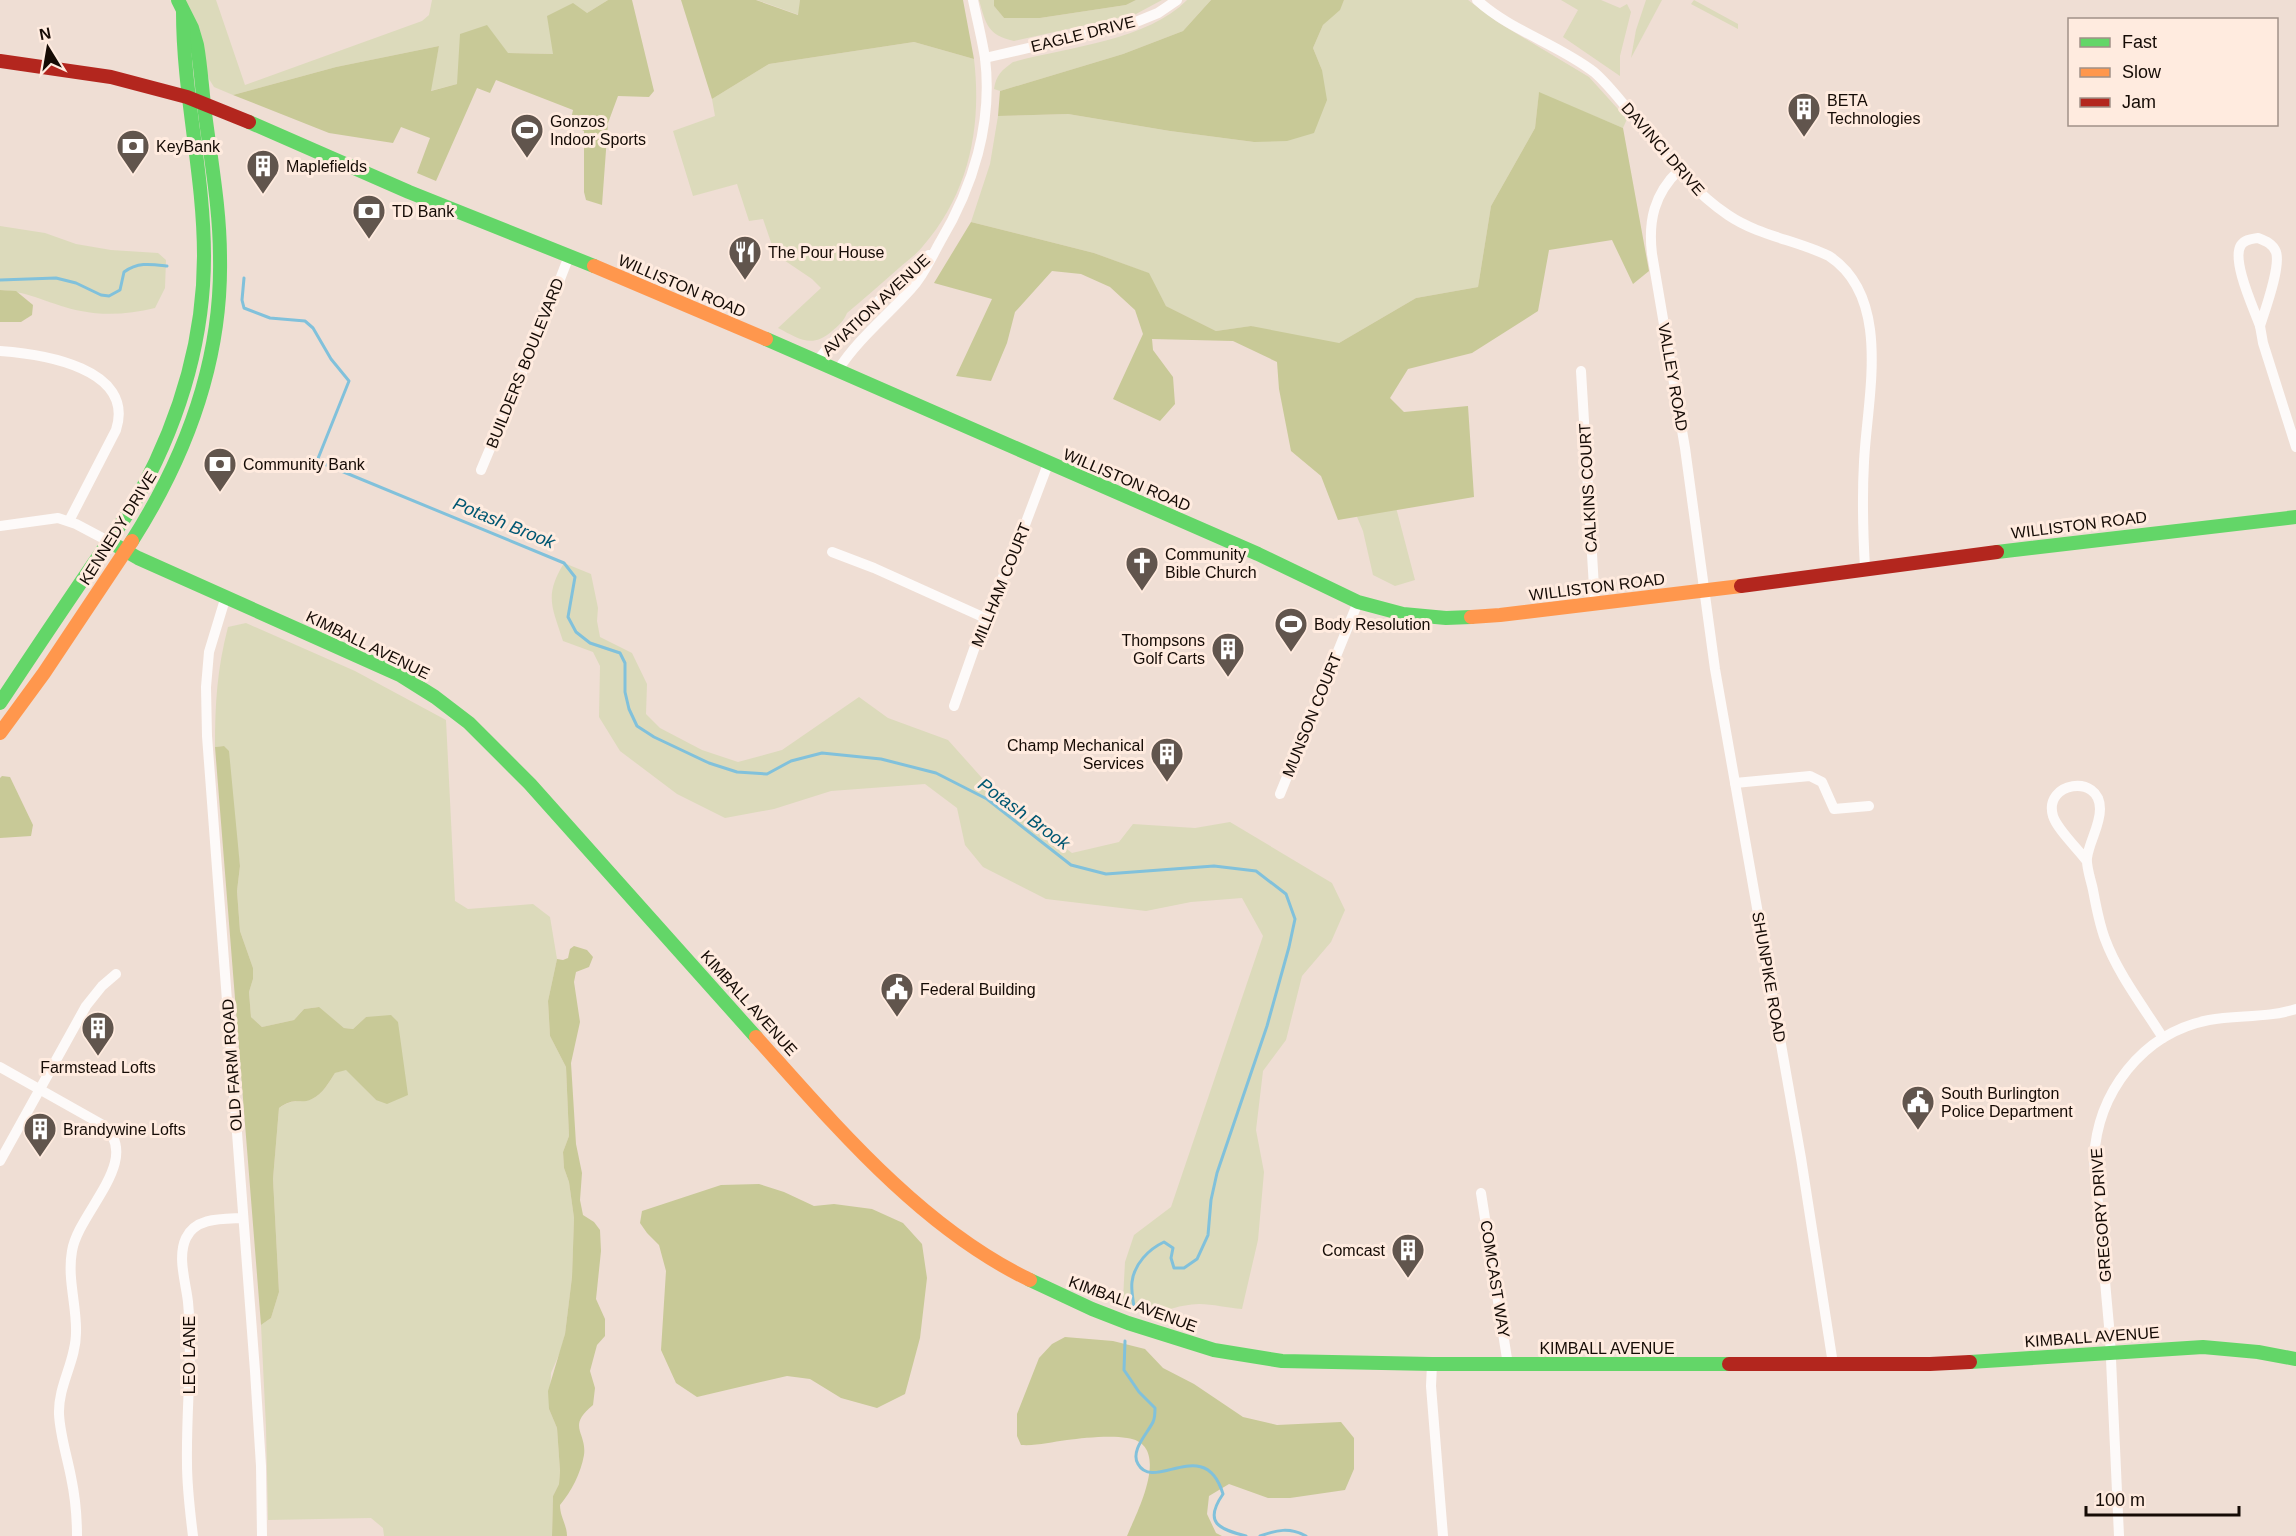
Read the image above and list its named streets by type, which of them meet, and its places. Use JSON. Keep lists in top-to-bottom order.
{
  "streets": {
    "main road": ["WILLISTON ROAD", "KENNEDY DRIVE", "KIMBALL AVENUE"],
    "street": [
      "EAGLE DRIVE",
      "DAVINCI DRIVE",
      "AVIATION AVENUE",
      "BUILDERS BOULEVARD",
      "VALLEY ROAD",
      "CALKINS COURT",
      "MILLHAM COURT",
      "MUNSON COURT",
      "SHUNPIKE ROAD",
      "OLD FARM ROAD",
      "GREGORY DRIVE",
      "COMCAST WAY",
      "LEO LANE"
    ]
  },
  "crossings": [
    ["EAGLE DRIVE", "AVIATION AVENUE"],
    ["DAVINCI DRIVE", "WILLISTON ROAD"],
    ["DAVINCI DRIVE", "VALLEY ROAD"],
    ["WILLISTON ROAD", "AVIATION AVENUE"],
    ["WILLISTON ROAD", "BUILDERS BOULEVARD"],
    ["WILLISTON ROAD", "VALLEY ROAD"],
    ["WILLISTON ROAD", "CALKINS COURT"],
    ["WILLISTON ROAD", "KENNEDY DRIVE"],
    ["WILLISTON ROAD", "MILLHAM COURT"],
    ["WILLISTON ROAD", "MUNSON COURT"],
    ["WILLISTON ROAD", "SHUNPIKE ROAD"],
    ["VALLEY ROAD", "SHUNPIKE ROAD"],
    ["KENNEDY DRIVE", "KIMBALL AVENUE"],
    ["KIMBALL AVENUE", "SHUNPIKE ROAD"],
    ["KIMBALL AVENUE", "OLD FARM ROAD"],
    ["KIMBALL AVENUE", "GREGORY DRIVE"],
    ["KIMBALL AVENUE", "COMCAST WAY"],
    ["OLD FARM ROAD", "LEO LANE"]
  ],
  "water": ["Potash Brook"],
  "places": {
    "building": [
      "BETA Technologies",
      "Maplefields",
      "Thompsons Golf Carts",
      "Champ Mechanical Services",
      "Farmstead Lofts",
      "Brandywine Lofts",
      "Comcast"
    ],
    "sports": ["Gonzos Indoor Sports", "Body Resolution"],
    "bank": ["KeyBank", "TD Bank", "Community Bank"],
    "restaurant": ["The Pour House"],
    "church": ["Community Bible Church"],
    "public building": ["Federal Building", "South Burlington Police Department"]
  },
  "legend": ["Fast", "Slow", "Jam"],
  "scale_bar": "100 m",
  "north": "top"
}
